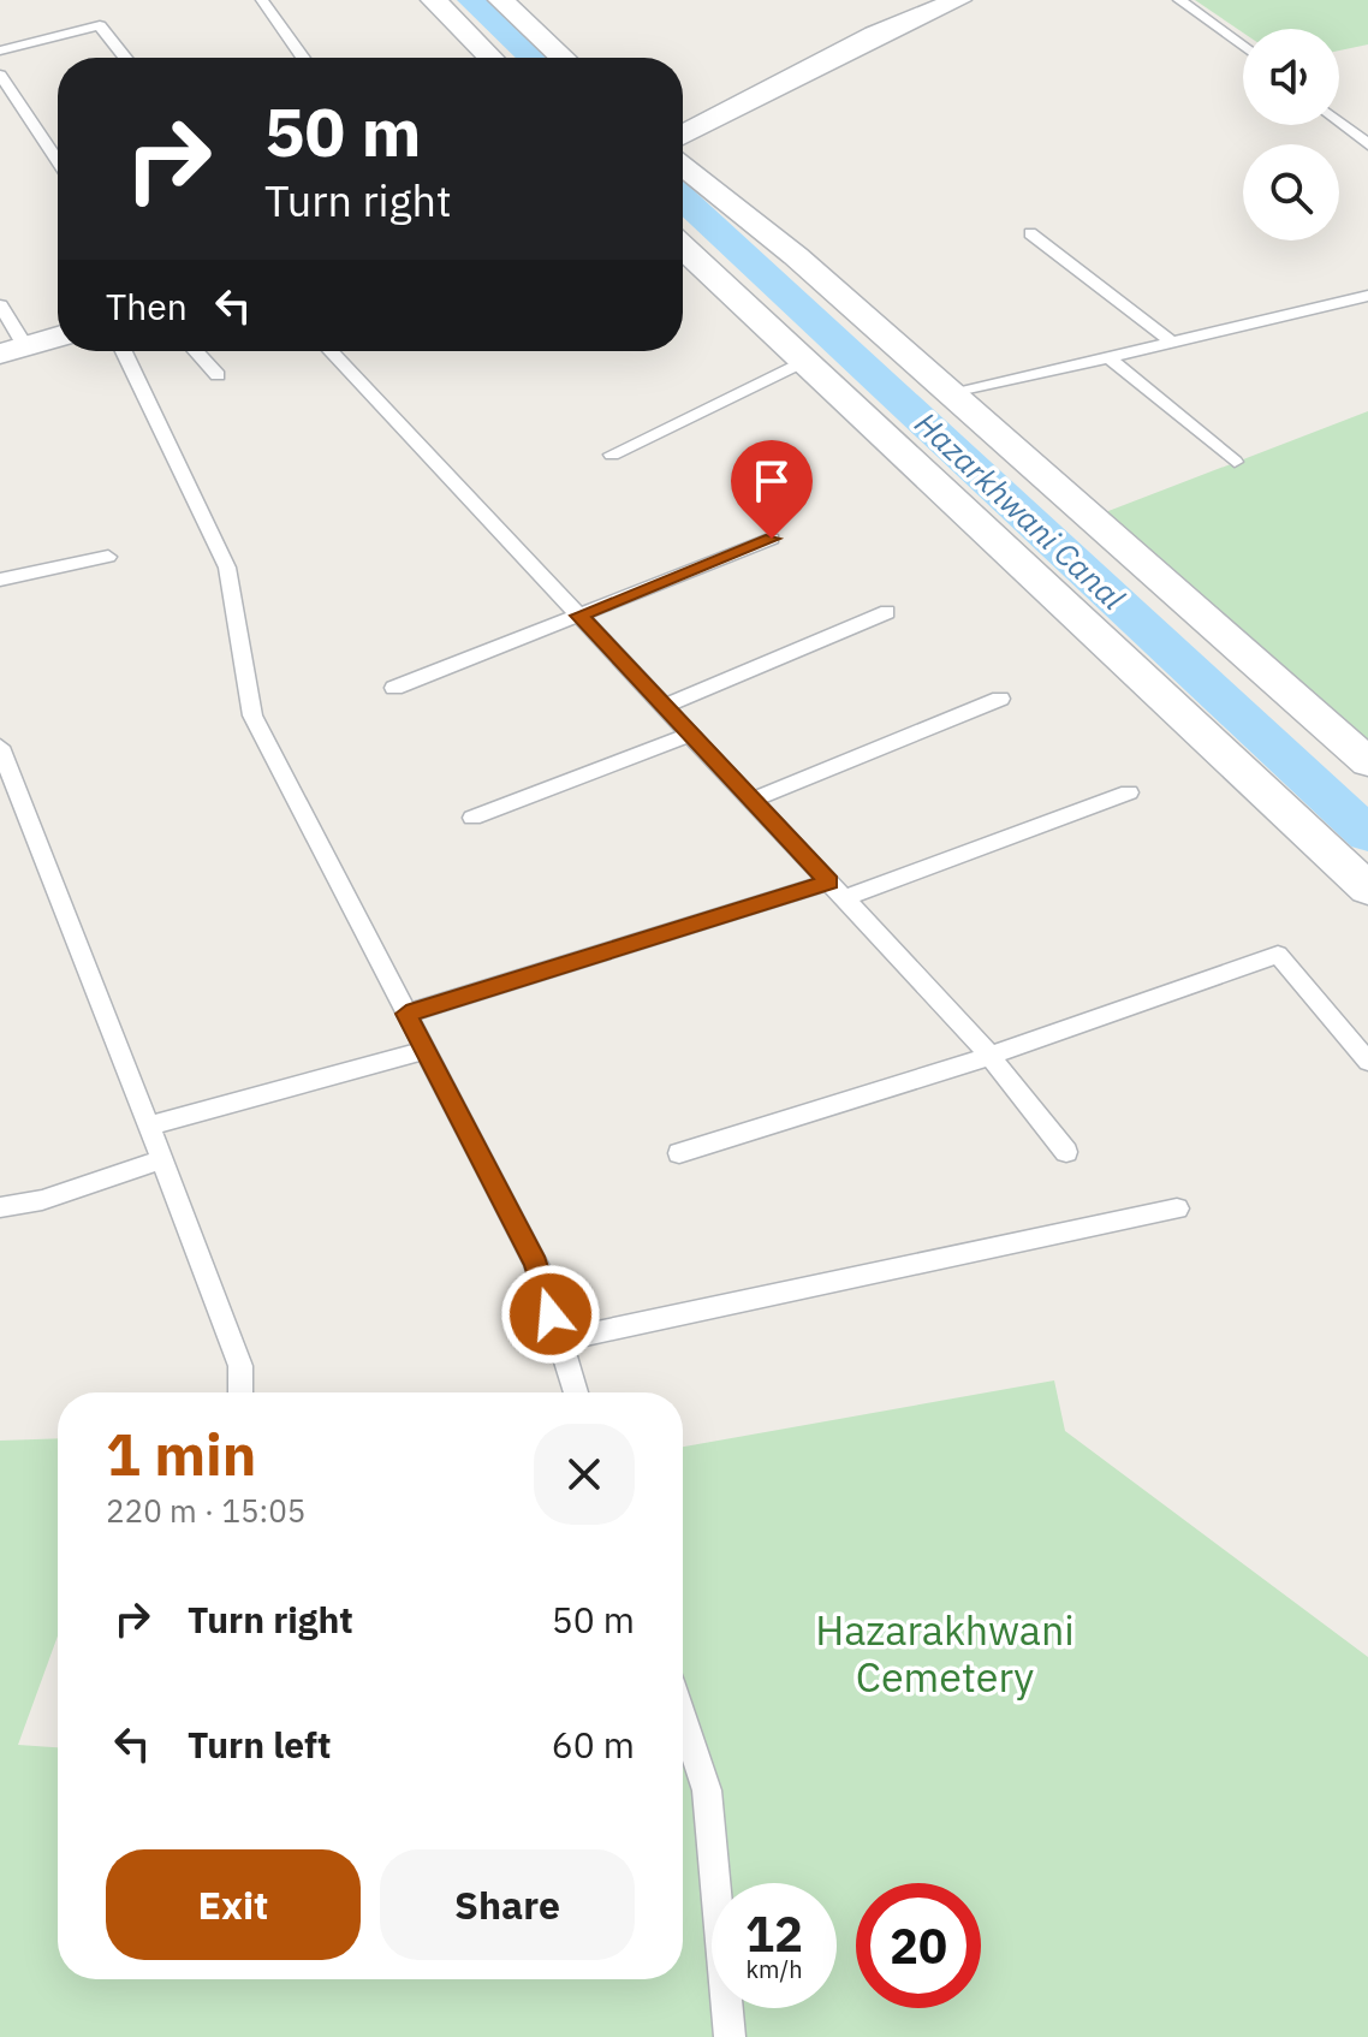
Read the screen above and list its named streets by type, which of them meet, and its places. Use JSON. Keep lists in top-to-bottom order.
{
  "water": ["Hazarkhwani Canal"],
  "parks": ["Hazarakhwani Cemetery"],
  "page": {
    "turn": ["50 m", "Turn right"],
    "then": "Then",
    "heading": ["1 min", "220 m · 15:05"],
    "list": [
      {
        "name": "Turn right",
        "value": "50 m"
      },
      {
        "name": "Turn left",
        "value": "60 m"
      }
    ],
    "buttons": ["Exit", "Share"],
    "speed": "12 km/h",
    "limit": "20"
  }
}
